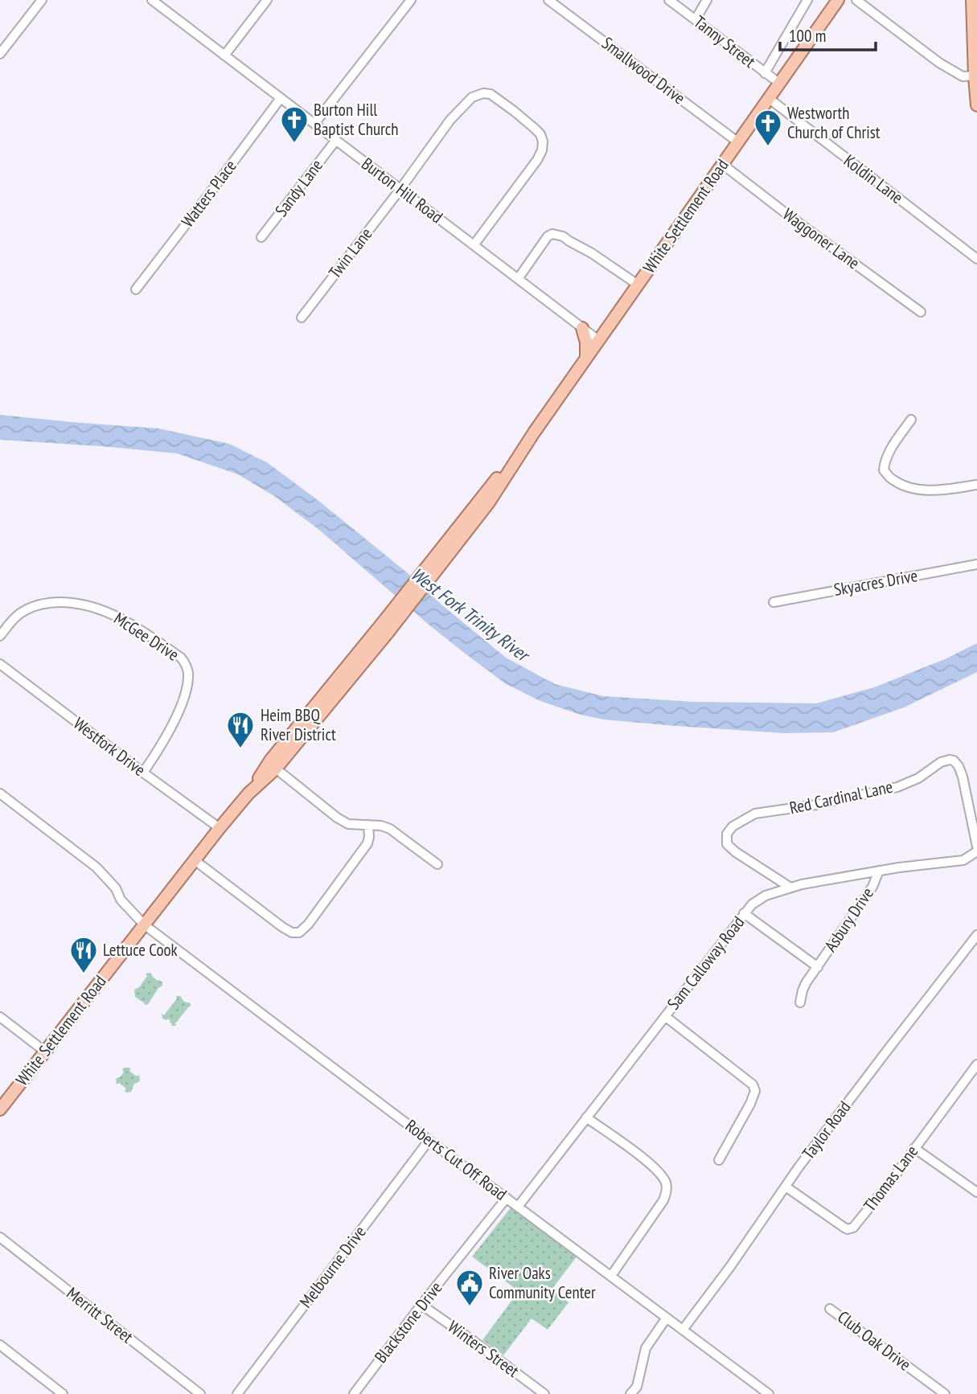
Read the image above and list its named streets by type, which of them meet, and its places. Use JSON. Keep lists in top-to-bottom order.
{
  "streets": {
    "main road": ["White Settlement Road"],
    "street": [
      "Tanny Street",
      "Smallwood Drive",
      "Koldin Lane",
      "Sandy Lane",
      "Burton Hill Road",
      "Watters Place",
      "Waggoner Lane",
      "Twin Lane",
      "Skyacres Drive",
      "McGee Drive",
      "Westfork Drive",
      "Red Cardinal Lane",
      "Asbury Drive",
      "Sam Calloway Road",
      "Taylor Road",
      "Roberts Cut Off Road",
      "Thomas Lane",
      "Melbourne Drive",
      "Merritt Street",
      "Blackstone Drive",
      "Club Oak Drive",
      "Winters Street"
    ]
  },
  "crossings": [
    ["Tanny Street", "White Settlement Road"],
    ["Smallwood Drive", "White Settlement Road"],
    ["Koldin Lane", "White Settlement Road"],
    ["Sandy Lane", "Burton Hill Road"],
    ["Burton Hill Road", "Watters Place"],
    ["Burton Hill Road", "White Settlement Road"],
    ["Burton Hill Road", "Twin Lane"],
    ["White Settlement Road", "Waggoner Lane"],
    ["White Settlement Road", "Westfork Drive"],
    ["White Settlement Road", "Roberts Cut Off Road"],
    ["McGee Drive", "Westfork Drive"],
    ["Red Cardinal Lane", "Sam Calloway Road"],
    ["Asbury Drive", "Sam Calloway Road"],
    ["Sam Calloway Road", "Roberts Cut Off Road"],
    ["Taylor Road", "Roberts Cut Off Road"],
    ["Taylor Road", "Thomas Lane"],
    ["Roberts Cut Off Road", "Melbourne Drive"],
    ["Roberts Cut Off Road", "Blackstone Drive"],
    ["Blackstone Drive", "Winters Street"]
  ],
  "water": ["West Fork Trinity River"],
  "places": {
    "church": ["Burton Hill Baptist Church", "Westworth Church of Christ"],
    "restaurant": ["Heim BBQ River District", "Lettuce Cook"],
    "public building": ["River Oaks Community Center"]
  },
  "scale_bar": "100 m"
}
